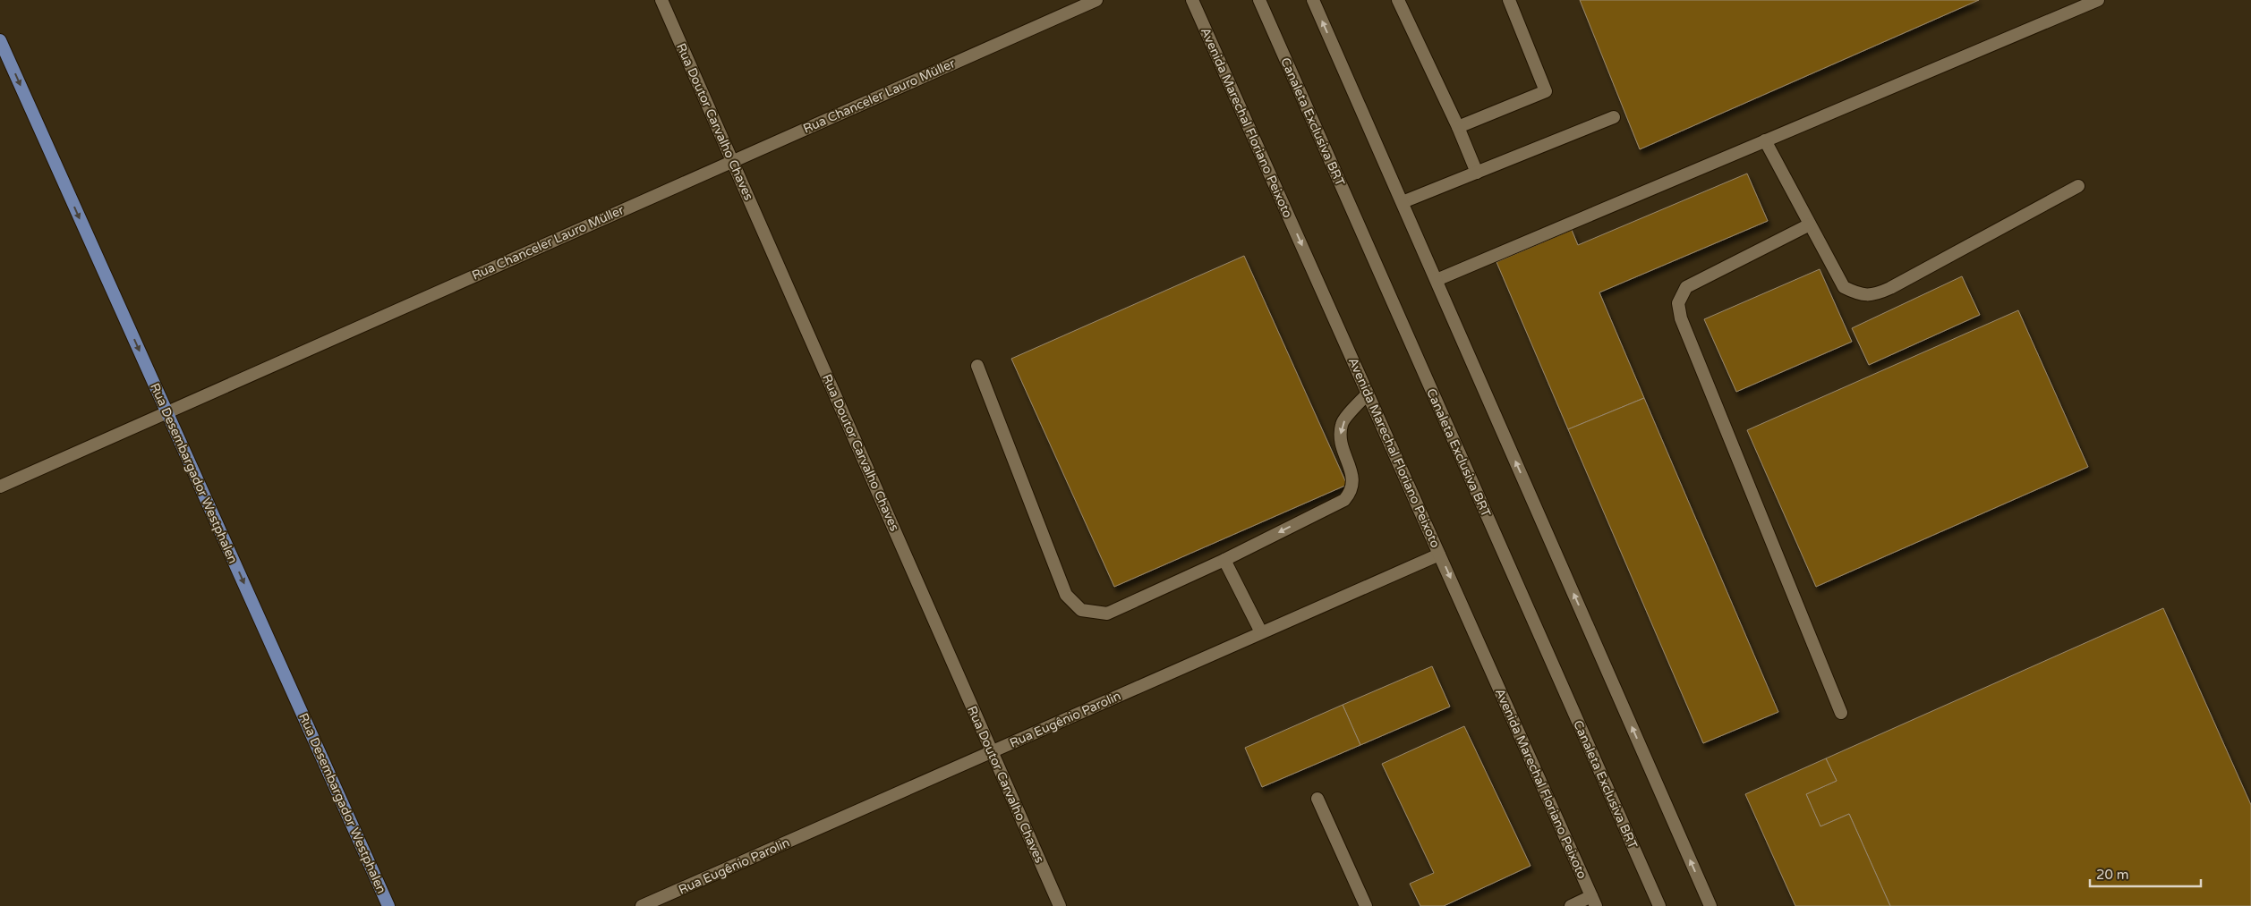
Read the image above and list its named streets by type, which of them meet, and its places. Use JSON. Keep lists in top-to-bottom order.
{
  "streets": {
    "main road": ["Rua Desembargador Westphalen"],
    "street": [
      "Rua Chanceler Lauro Müller",
      "Rua Doutor Carvalho Chaves",
      "Canaleta Exclusiva BRT",
      "Avenida Marechal Floriano Peixoto",
      "Rua Eugênio Parolin"
    ]
  },
  "crossings": [
    ["Rua Chanceler Lauro Müller", "Rua Doutor Carvalho Chaves"],
    ["Rua Chanceler Lauro Müller", "Rua Desembargador Westphalen"],
    ["Rua Doutor Carvalho Chaves", "Rua Eugênio Parolin"],
    ["Avenida Marechal Floriano Peixoto", "Rua Eugênio Parolin"]
  ],
  "one_way": ["Rua Desembargador Westphalen"],
  "scale_bar": "20 m"
}
